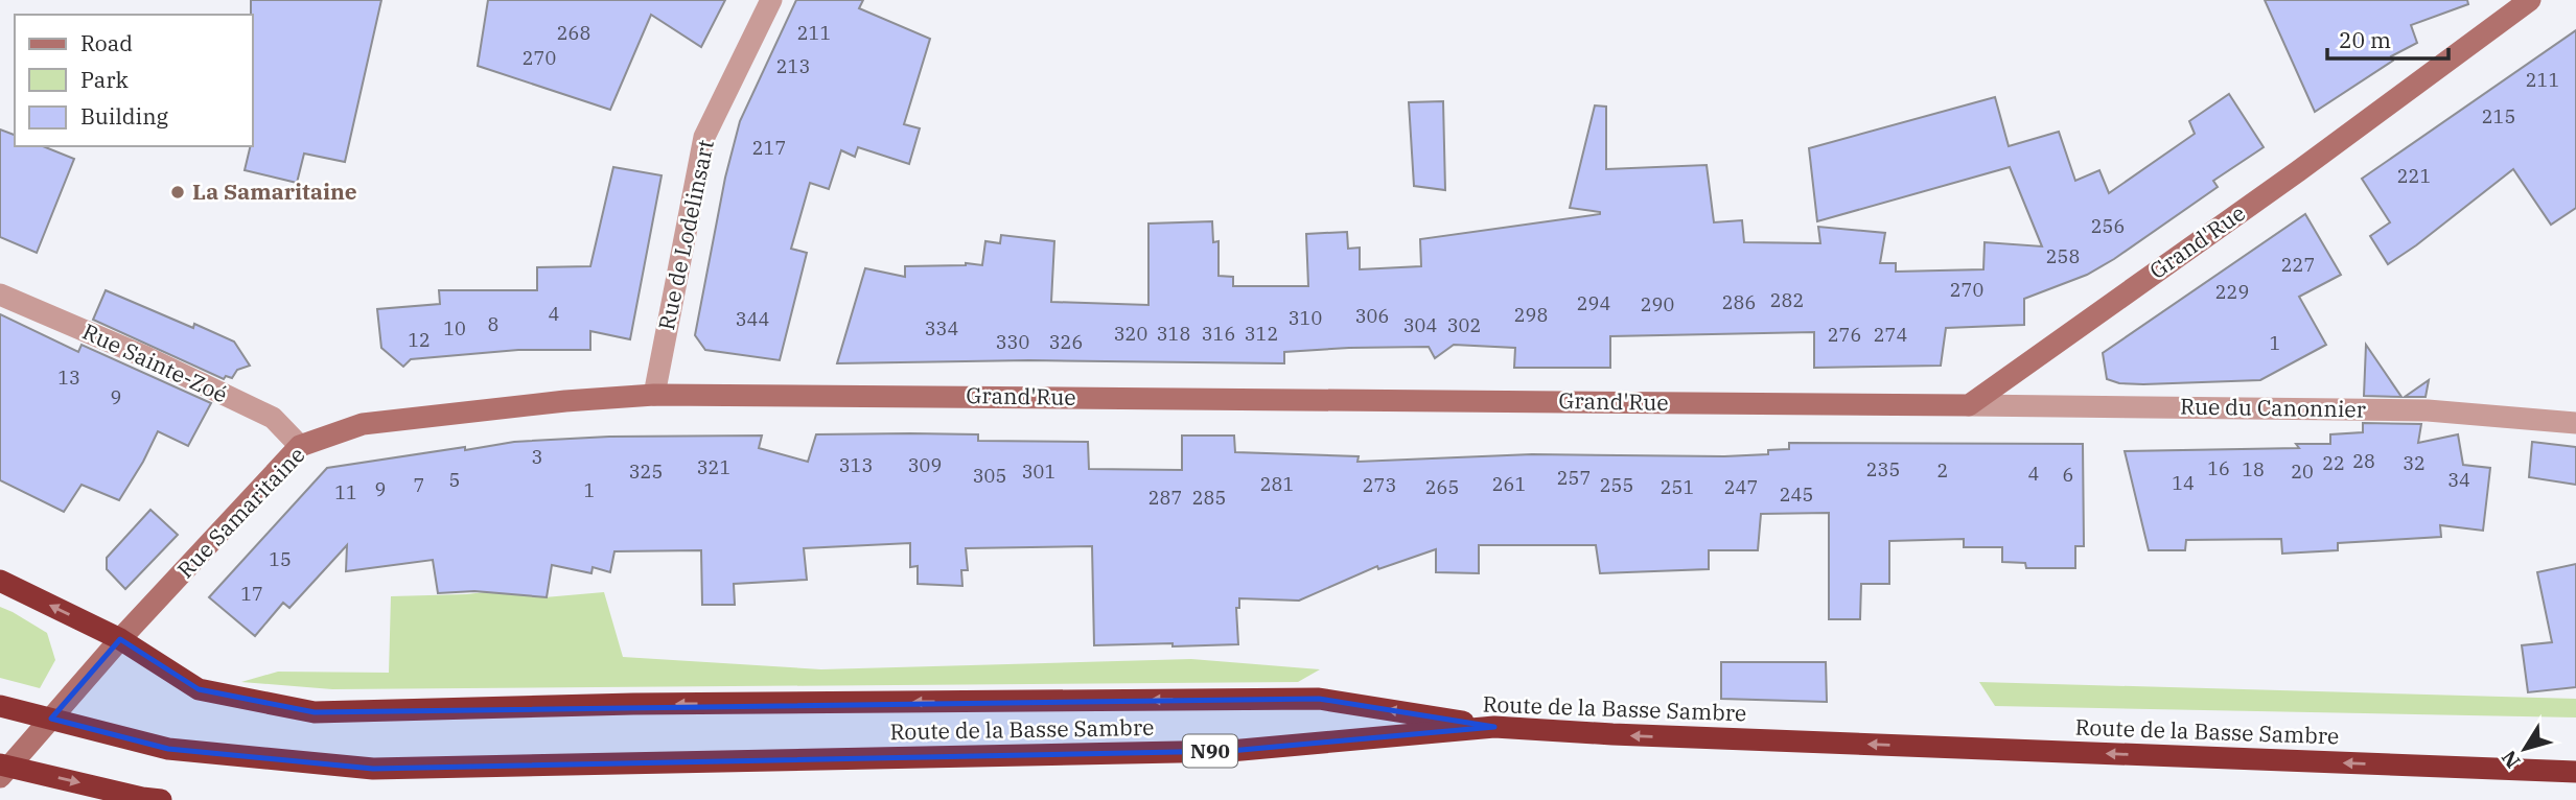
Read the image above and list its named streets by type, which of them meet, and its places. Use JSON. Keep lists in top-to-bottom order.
{
  "streets": {
    "highway": ["Route de la Basse Sambre", "N90"],
    "street": [
      "Rue de Lodelinsart",
      "Grand'Rue",
      "Rue Sainte-Zoé",
      "Rue du Canonnier",
      "Rue Samaritaine"
    ]
  },
  "crossings": [
    ["Rue de Lodelinsart", "Grand'Rue"],
    ["Grand'Rue", "Rue du Canonnier"],
    ["Grand'Rue", "Rue Samaritaine"],
    ["Rue Sainte-Zoé", "Rue Samaritaine"]
  ],
  "one_way": ["Route de la Basse Sambre"],
  "places": ["La Samaritaine"],
  "house_numbers": [
    "268",
    "211",
    "270",
    "213",
    "211",
    "215",
    "217",
    "221",
    "256",
    "258",
    "227",
    "270",
    "229",
    "282",
    "286",
    "294",
    "290",
    "4",
    "298",
    "306",
    "310",
    "344",
    "8",
    "304",
    "302",
    "10",
    "334",
    "320",
    "318",
    "316",
    "312",
    "276",
    "274",
    "12",
    "330",
    "326",
    "1",
    "13",
    "9",
    "3",
    "28",
    "22",
    "32",
    "313",
    "309",
    "321",
    "16",
    "235",
    "18",
    "2",
    "325",
    "301",
    "20",
    "4",
    "6",
    "305",
    "257",
    "5",
    "34",
    "14",
    "281",
    "261",
    "7",
    "273",
    "255",
    "265",
    "251",
    "247",
    "9",
    "1",
    "11",
    "245",
    "287",
    "285",
    "15",
    "17"
  ],
  "legend": ["Road", "Park", "Building"],
  "scale_bar": "20 m",
  "north": "bottom left"
}
